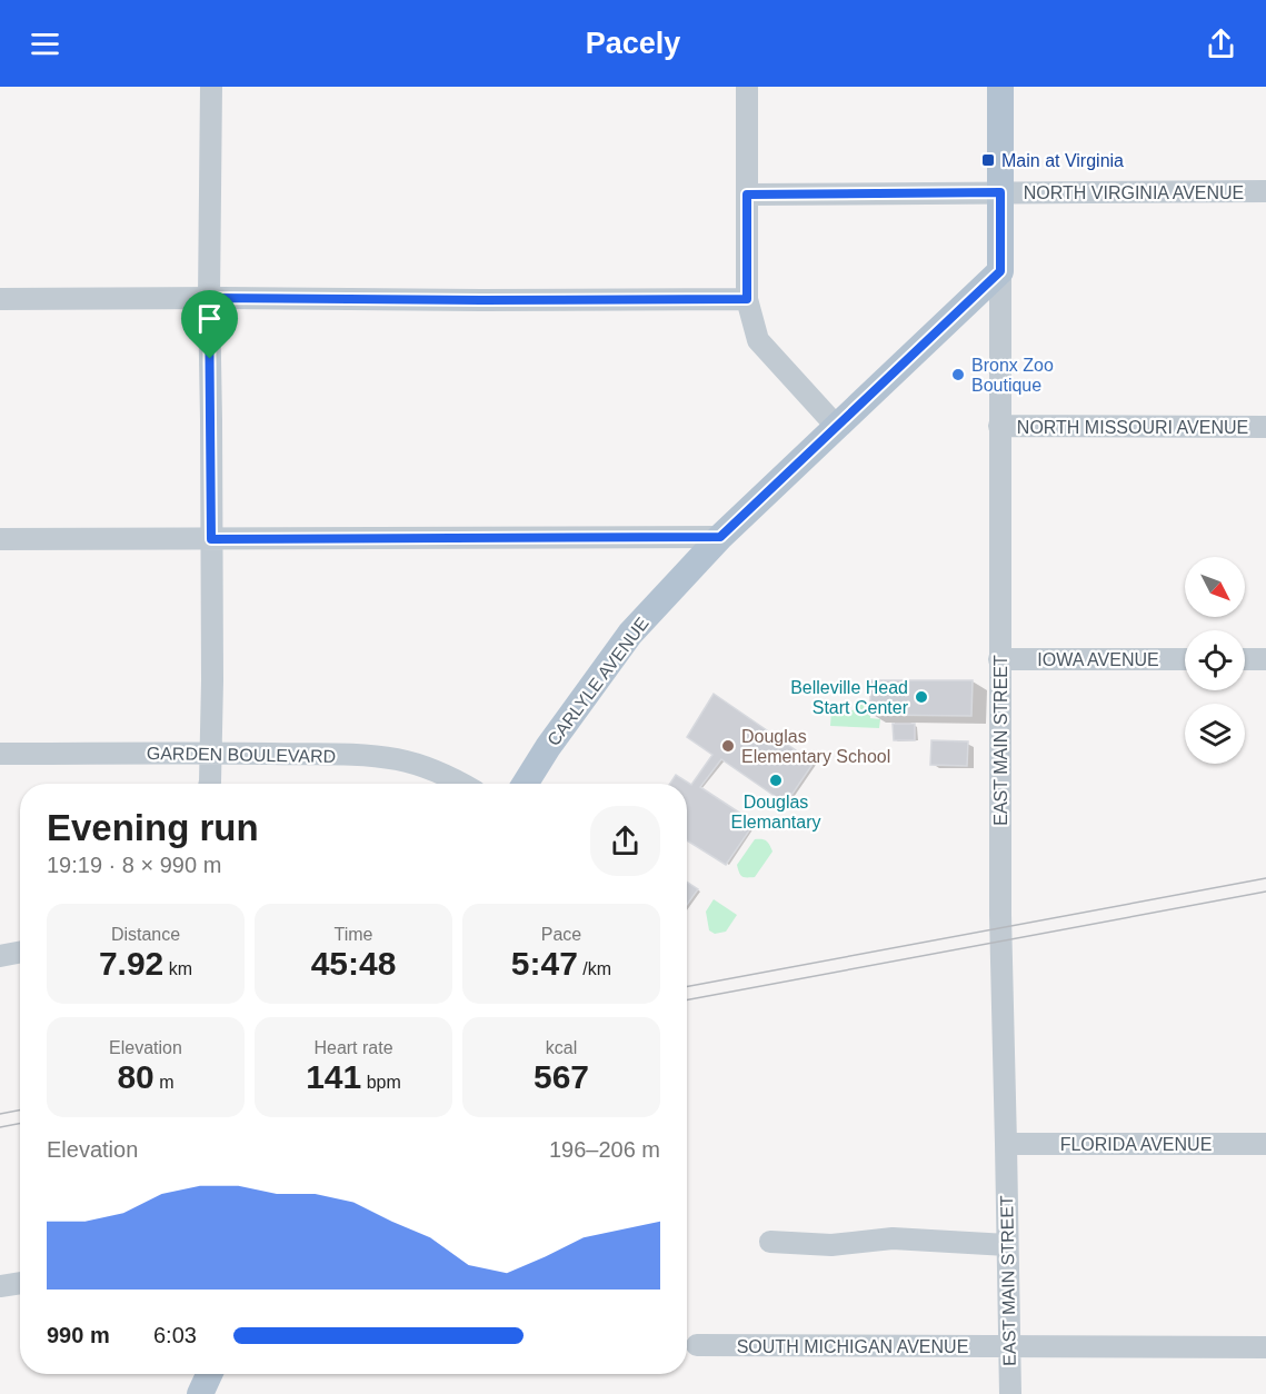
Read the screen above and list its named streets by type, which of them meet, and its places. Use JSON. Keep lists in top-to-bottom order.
{
  "streets": {
    "main road": ["CARLYLE AVENUE", "EAST MAIN STREET"],
    "street": [
      "NORTH VIRGINIA AVENUE",
      "NORTH MISSOURI AVENUE",
      "IOWA AVENUE",
      "GARDEN BOULEVARD",
      "FLORIDA AVENUE",
      "SOUTH MICHIGAN AVENUE"
    ]
  },
  "crossings": [
    ["NORTH VIRGINIA AVENUE", "EAST MAIN STREET"],
    ["NORTH MISSOURI AVENUE", "EAST MAIN STREET"],
    ["IOWA AVENUE", "EAST MAIN STREET"],
    ["CARLYLE AVENUE", "EAST MAIN STREET"],
    ["EAST MAIN STREET", "FLORIDA AVENUE"],
    ["EAST MAIN STREET", "SOUTH MICHIGAN AVENUE"]
  ],
  "places": {
    "transit": ["Main at Virginia"],
    "other": [
      "Bronx Zoo Boutique",
      "Belleville Head Start Center",
      "Douglas Elementary School",
      "Douglas Elemantary"
    ]
  },
  "north": "bottom right",
  "page": {
    "header": "Pacely",
    "heading": ["Evening run", "19:19 · 8 × 990 m"],
    "stats": [
      ["Distance", "7.92 km"],
      ["Time", "45:48"],
      ["Pace", "5:47 /km"],
      ["Elevation", "80 m"],
      ["Heart rate", "141 bpm"],
      ["kcal", "567"]
    ],
    "chart": ["Elevation", "196–206 m"],
    "list": [
      {
        "name": "990 m",
        "note": "6:03"
      }
    ]
  }
}
